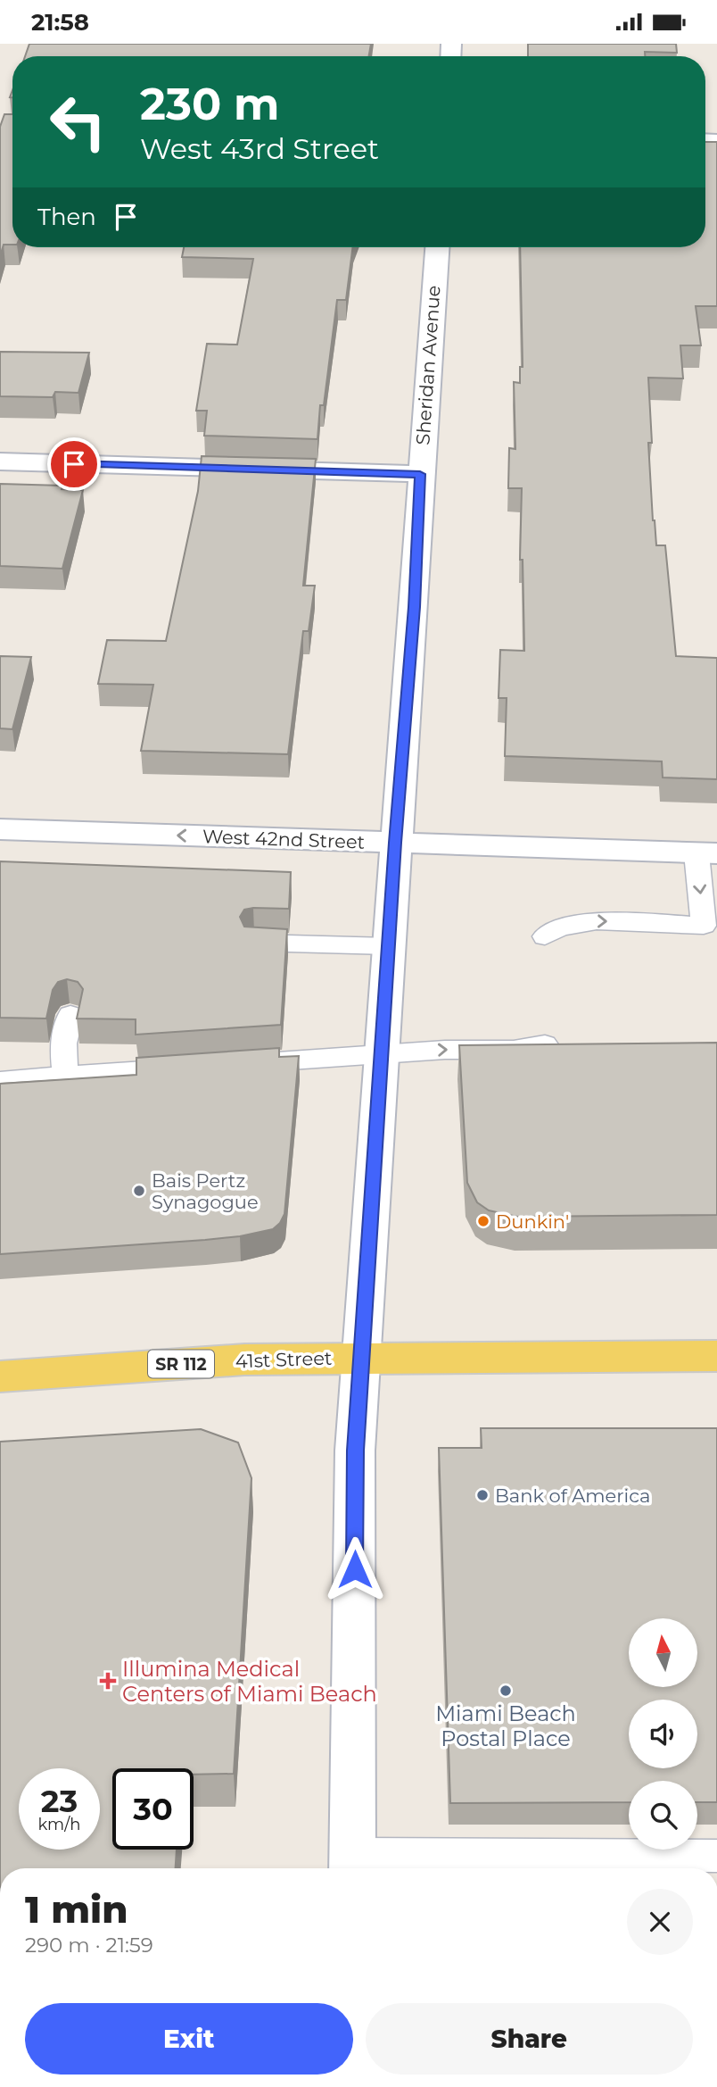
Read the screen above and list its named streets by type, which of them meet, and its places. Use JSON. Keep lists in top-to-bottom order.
{
  "streets": {
    "main road": ["41st Street", "SR 112"],
    "street": ["Sheridan Avenue", "West 42nd Street"]
  },
  "crossings": [
    ["Sheridan Avenue", "West 42nd Street"],
    ["Sheridan Avenue", "41st Street"]
  ],
  "one_way": ["West 42nd Street"],
  "places": {
    "other": [
      "Bais Pertz Synagogue",
      "Dunkin'",
      "Bank of America",
      "Miami Beach Postal Place"
    ],
    "health": ["Illumina Medical Centers of Miami Beach"]
  },
  "north": "top",
  "page": {
    "status": "21:58",
    "turn": ["230 m", "West 43rd Street"],
    "then": "Then",
    "speed": "23 km/h",
    "limit": "30",
    "heading": ["1 min", "290 m · 21:59"],
    "buttons": ["Exit", "Share"]
  }
}
